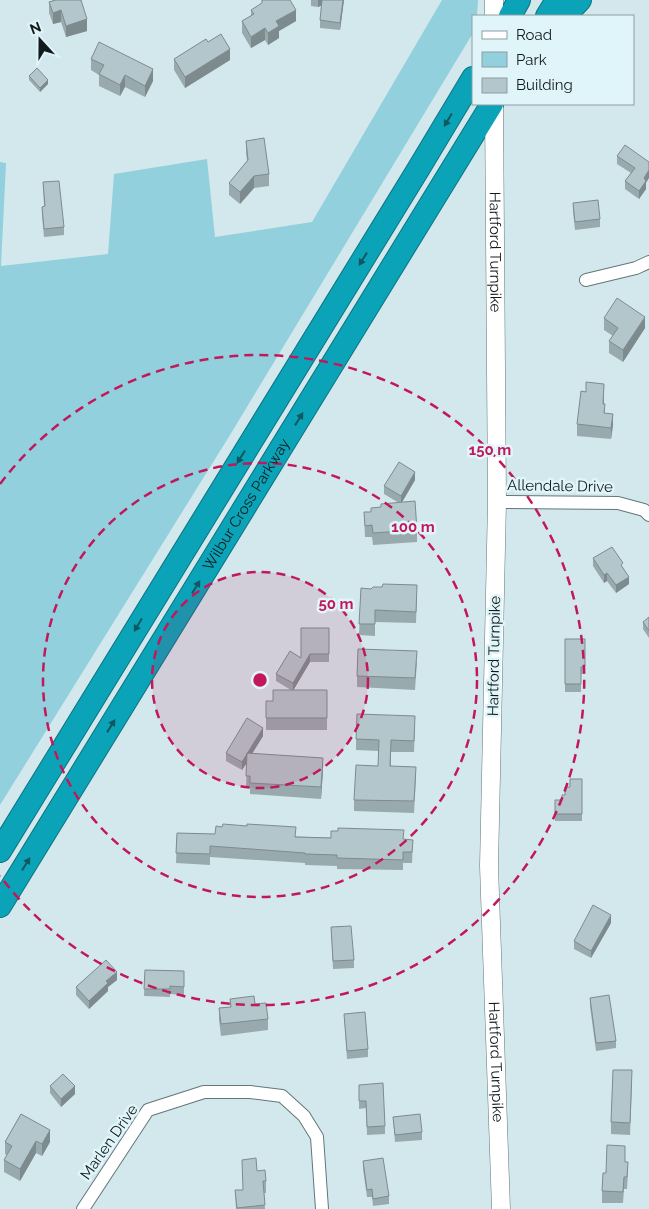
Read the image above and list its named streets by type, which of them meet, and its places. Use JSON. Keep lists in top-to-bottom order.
{
  "streets": {
    "highway": ["Wilbur Cross Parkway"],
    "main road": ["Hartford Turnpike"],
    "street": ["Allendale Drive", "Marlen Drive"]
  },
  "crossings": [
    ["Hartford Turnpike", "Allendale Drive"]
  ],
  "legend": ["Road", "Park", "Building"],
  "north": "top",
  "rings": ["150 m", "100 m", "50 m"]
}
